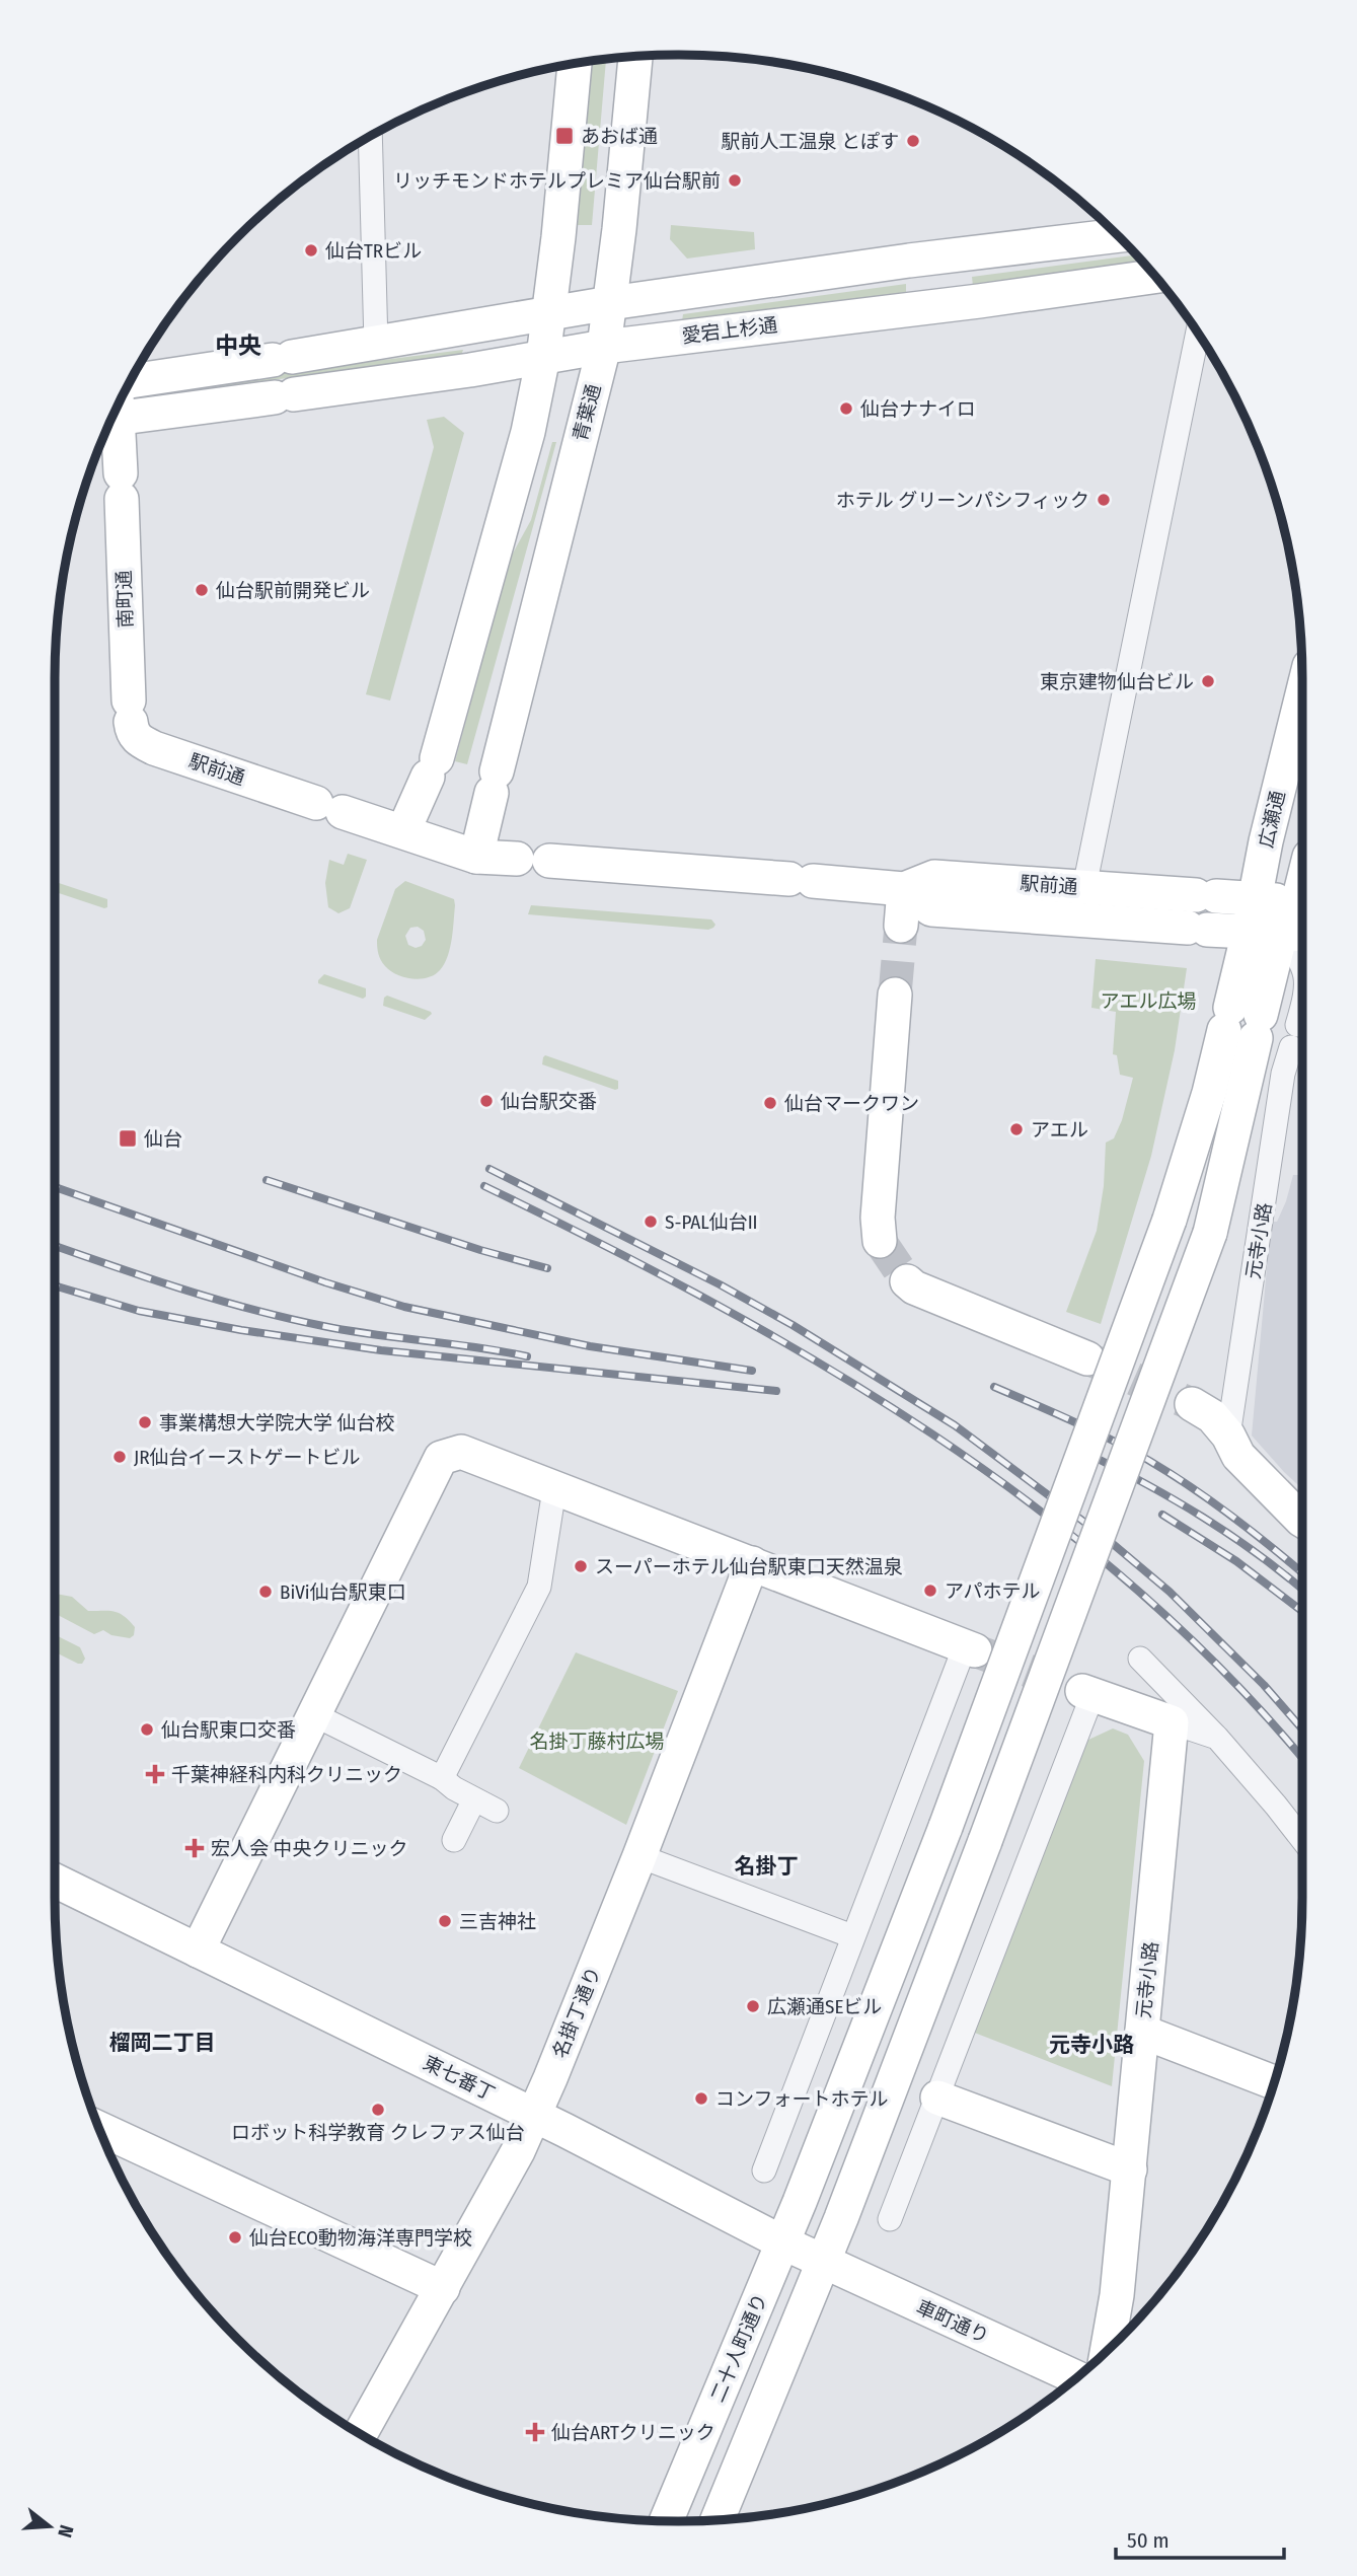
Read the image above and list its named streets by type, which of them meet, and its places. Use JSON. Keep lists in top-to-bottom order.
{
  "streets": {
    "street": [
      "愛宕上杉通",
      "青葉通",
      "南町通",
      "駅前通",
      "広瀬通",
      "元寺小路",
      "名掛丁通り",
      "東七番丁",
      "車町通り",
      "二十人町通り"
    ]
  },
  "crossings": [
    ["愛宕上杉通", "青葉通"],
    ["青葉通", "駅前通"],
    ["南町通", "駅前通"],
    ["駅前通", "広瀬通"],
    ["名掛丁通り", "東七番丁"],
    ["東七番丁", "車町通り"],
    ["東七番丁", "二十人町通り"]
  ],
  "districts": [
    "中央",
    "名掛丁",
    "榴岡二丁目",
    "元寺小路"
  ],
  "parks": ["アエル広場", "名掛丁藤村広場"],
  "places": {
    "transit": ["あおば通", "仙台"],
    "other": [
      "駅前人工温泉 とぽす",
      "リッチモンドホテルプレミア仙台駅前",
      "仙台TRビル",
      "仙台ナナイロ",
      "ホテル グリーンパシフィック",
      "仙台駅前開発ビル",
      "東京建物仙台ビル",
      "仙台駅交番",
      "仙台マークワン",
      "アエル",
      "S-PAL仙台II",
      "事業構想大学院大学 仙台校",
      "JR仙台イーストゲートビル",
      "スーパーホテル仙台駅東口天然温泉",
      "アパホテル",
      "BiVi仙台駅東口",
      "仙台駅東口交番",
      "三吉神社",
      "広瀬通SEビル",
      "コンフォートホテル",
      "ロボット科学教育 クレファス仙台",
      "仙台ECO動物海洋専門学校"
    ],
    "health": ["千葉神経科内科クリニック", "宏人会 中央クリニック", "仙台ARTクリニック"]
  },
  "scale_bar": "50 m",
  "north": "right"
}
